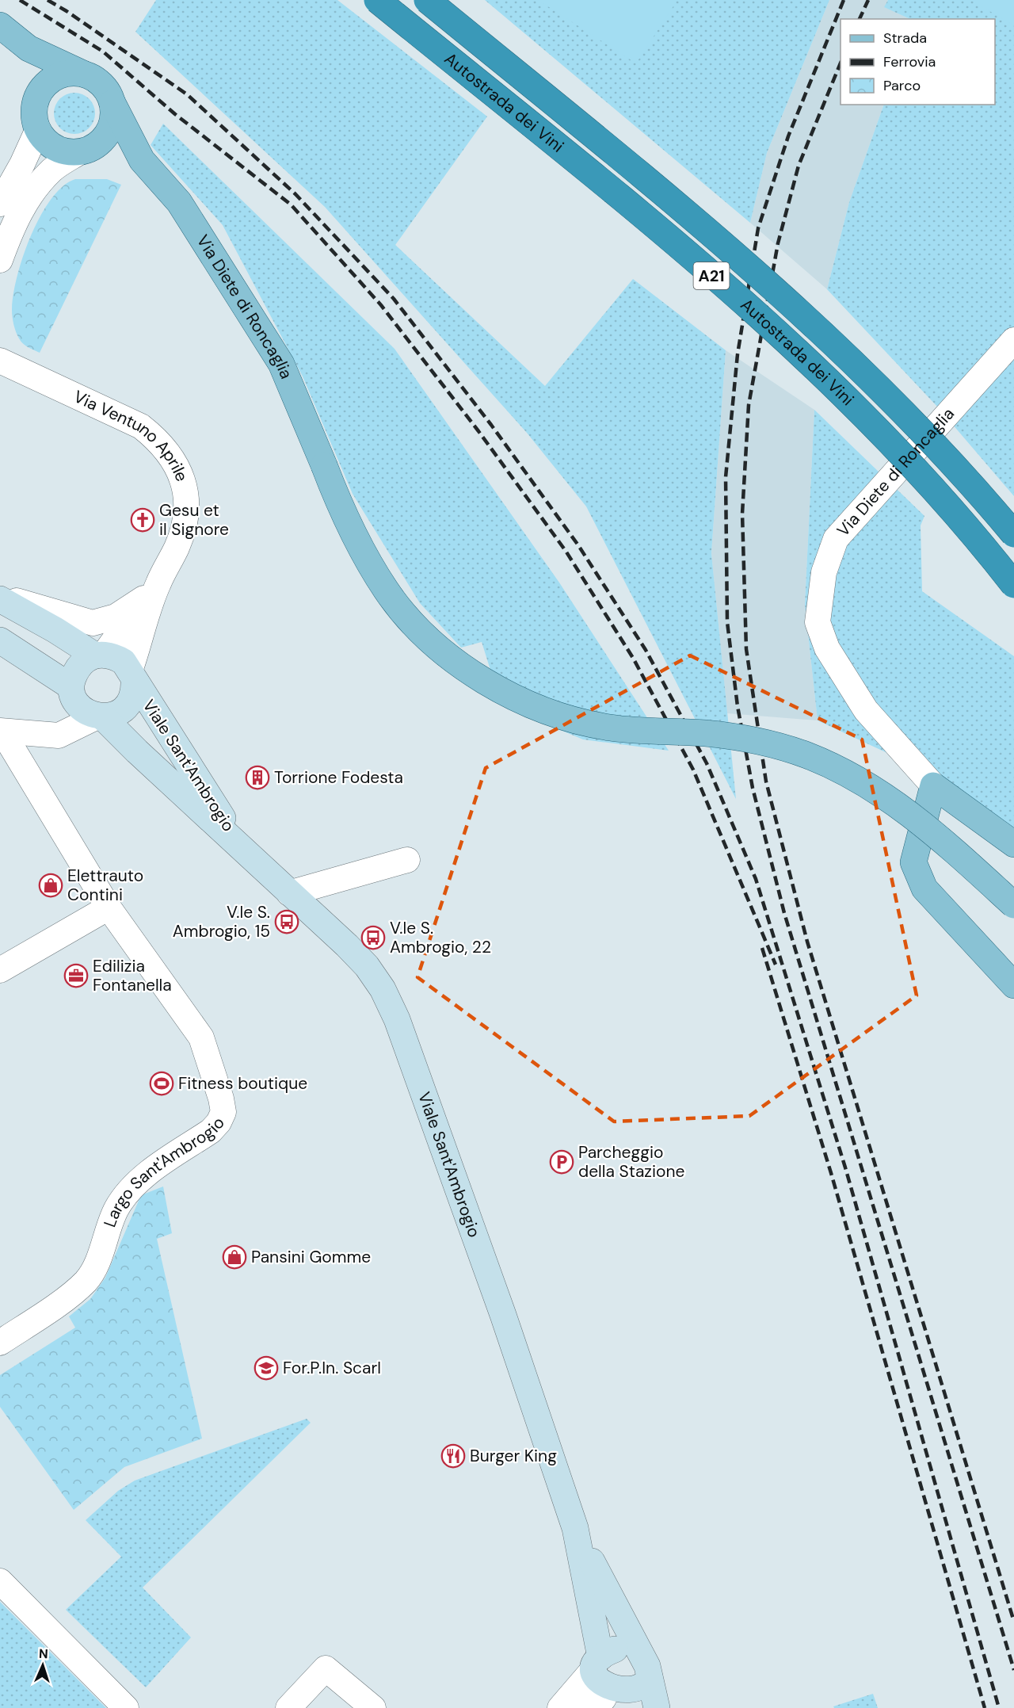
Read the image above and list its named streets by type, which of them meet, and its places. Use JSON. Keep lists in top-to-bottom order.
{
  "streets": {
    "highway": ["Autostrada dei Vini", "A21"],
    "main road": ["Via Diete di Roncaglia", "Viale Sant'Ambrogio"],
    "street": ["Via Ventuno Aprile", "Largo Sant'Ambrogio"]
  },
  "crossings": [
    ["Via Ventuno Aprile", "Viale Sant'Ambrogio"]
  ],
  "places": {
    "church": ["Gesu et il Signore"],
    "building": ["Torrione Fodesta"],
    "shop": ["Elettrauto Contini", "Pansini Gomme"],
    "bus stop": ["V.le S. Ambrogio, 15", "V.le S. Ambrogio, 22"],
    "office": ["Edilizia Fontanella"],
    "sports": ["Fitness boutique"],
    "parking": ["Parcheggio della Stazione"],
    "school or university": ["For.P.In. Scarl"],
    "restaurant": ["Burger King"]
  },
  "legend": ["Strada", "Ferrovia", "Parco"],
  "north": "top"
}
